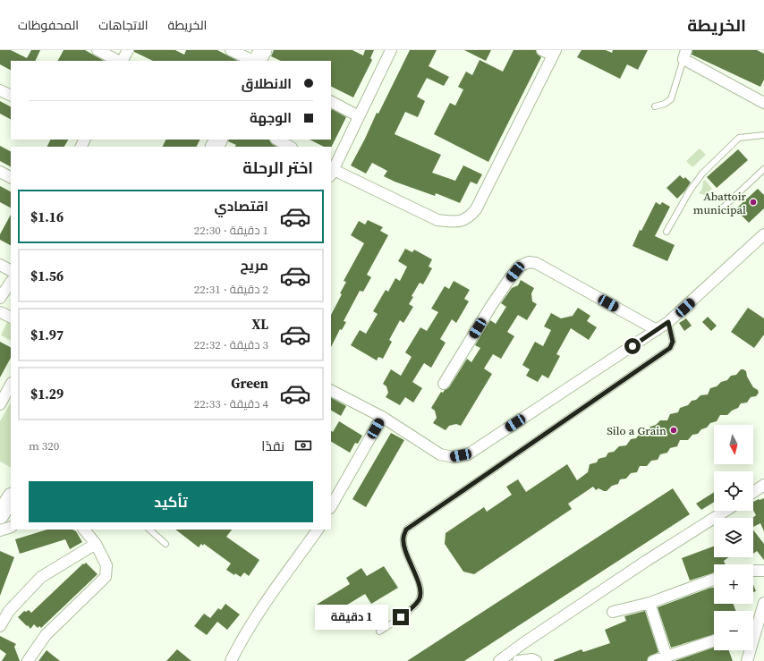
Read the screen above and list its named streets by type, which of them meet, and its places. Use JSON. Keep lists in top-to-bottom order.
{
  "places": ["Abattoir municipal", "Silo a Grain"],
  "north": "bottom",
  "page": {
    "header": "الخريطة",
    "nav": ["الخريطة", "الاتجاهات", "المحفوظات"],
    "banner": ["الانطلاق", "الوجهة"],
    "heading": "اختر الرحلة",
    "list": [
      {
        "name": "اقتصادي",
        "note": "1 دقيقة · 22:30",
        "value": "$1.16"
      },
      {
        "name": "مريح",
        "note": "2 دقيقة · 22:31",
        "value": "$1.56"
      },
      {
        "name": "XL",
        "note": "3 دقيقة · 22:32",
        "value": "$1.97"
      },
      {
        "name": "Green",
        "note": "4 دقيقة · 22:33",
        "value": "$1.29"
      }
    ],
    "map_buttons": ["+", "−"],
    "pay": ["نقدًا", "320 m"],
    "buttons": "تأكيد",
    "bubble": "1 دقيقة"
  }
}
